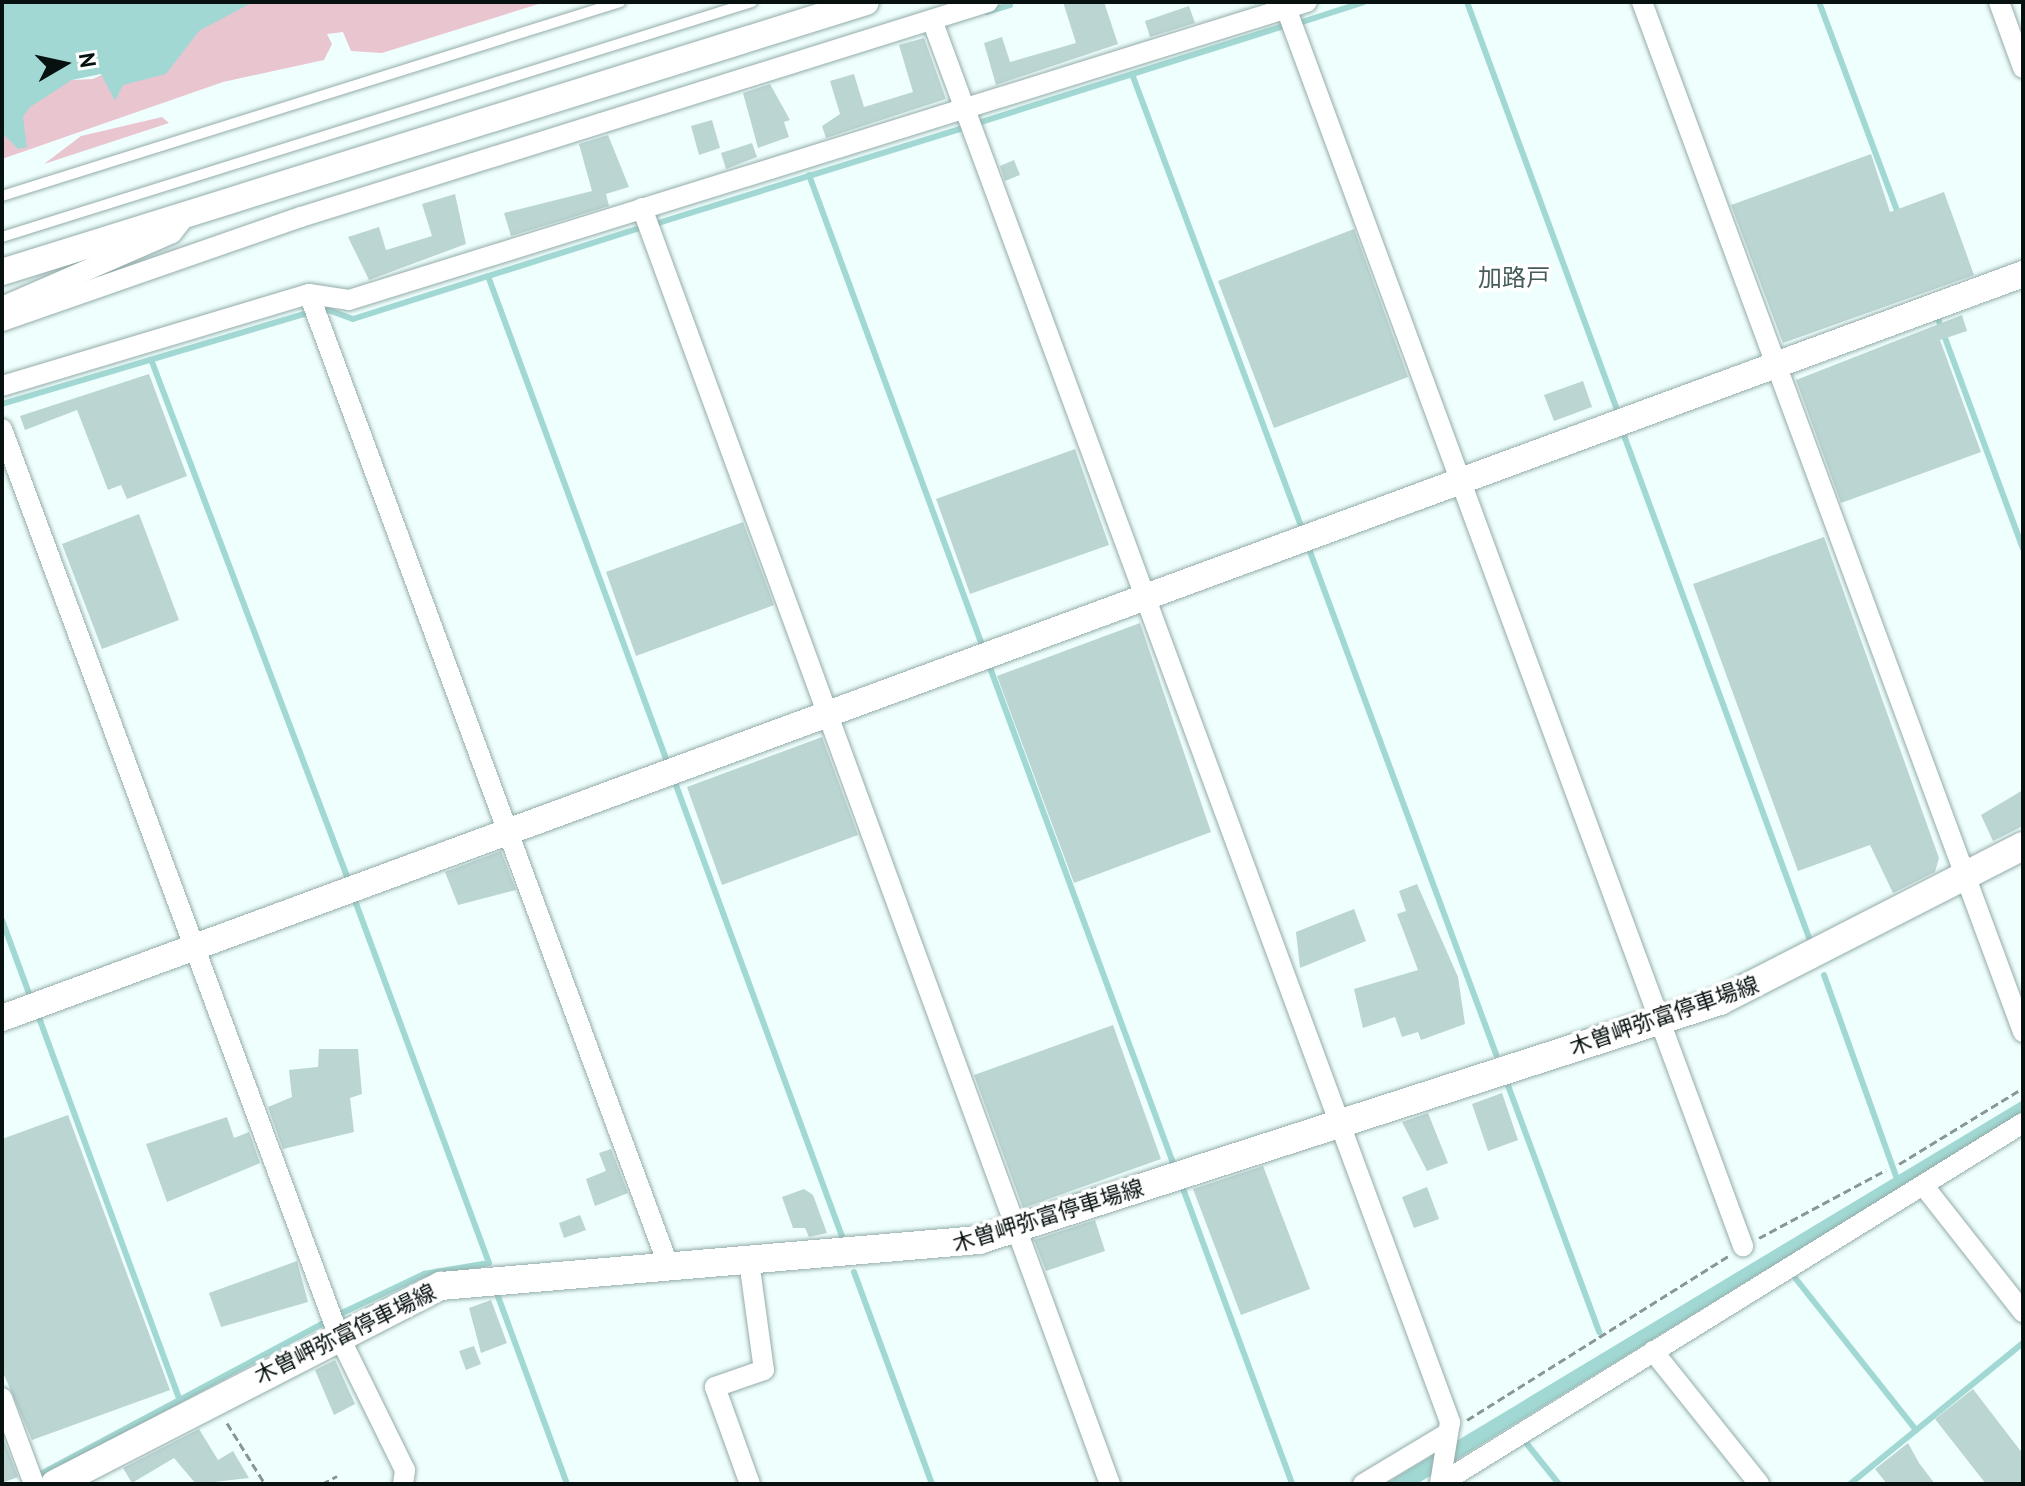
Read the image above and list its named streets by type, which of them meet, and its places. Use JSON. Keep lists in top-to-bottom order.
{
  "streets": {
    "main road": ["木曽岬弥富停車場線"]
  },
  "districts": ["加路戸"],
  "north": "right"
}
